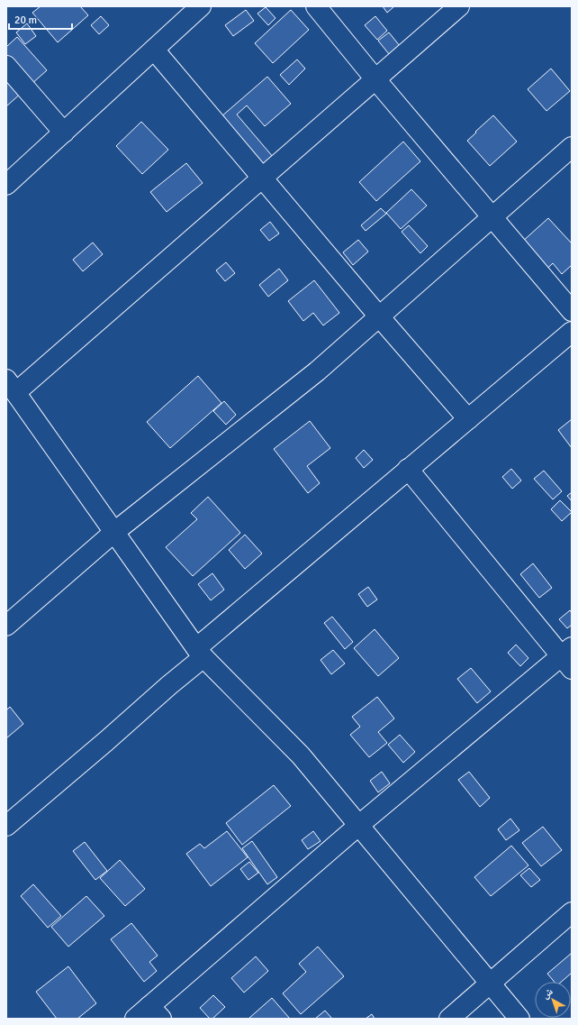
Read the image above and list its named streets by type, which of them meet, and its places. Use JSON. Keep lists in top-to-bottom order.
{
  "scale_bar": "20 m",
  "north": "top left"
}
